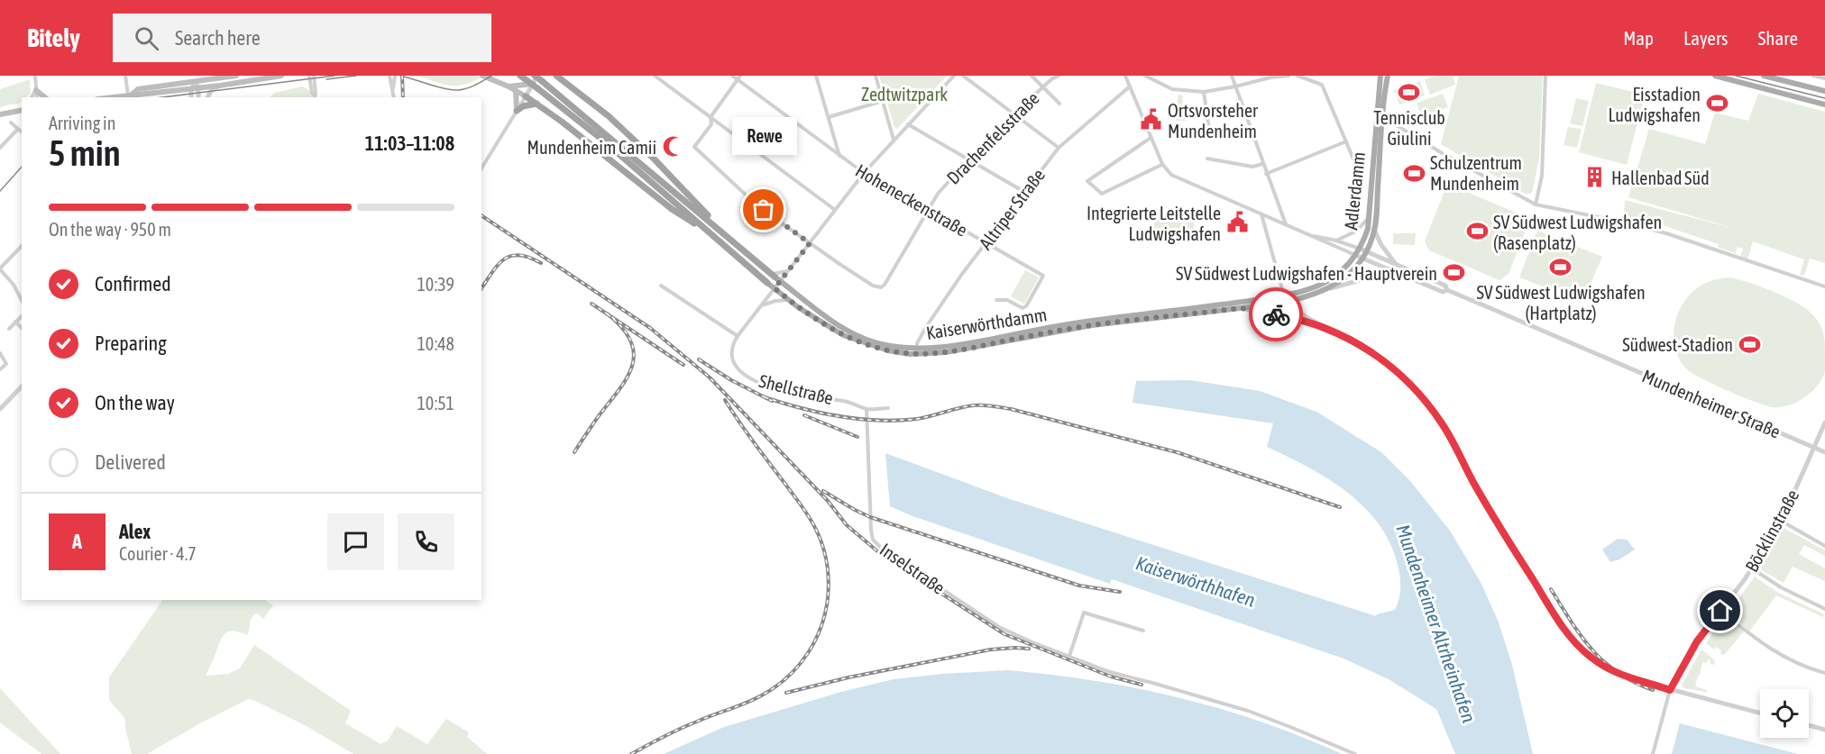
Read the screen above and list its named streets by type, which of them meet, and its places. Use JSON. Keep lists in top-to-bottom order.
{
  "streets": {
    "highway": ["Kaiserwörthdamm"],
    "main road": ["Adlerdamm"],
    "street": [
      "Drachenfelsstraße",
      "Hoheneckenstraße",
      "Altriper Straße",
      "Shellstraße",
      "Mundenheimer Straße",
      "Böcklinstraße",
      "Inselstraße"
    ]
  },
  "crossings": [
    ["Drachenfelsstraße", "Hoheneckenstraße"],
    ["Drachenfelsstraße", "Shellstraße"],
    ["Adlerdamm", "Kaiserwörthdamm"],
    ["Adlerdamm", "Mundenheimer Straße"],
    ["Hoheneckenstraße", "Altriper Straße"],
    ["Hoheneckenstraße", "Shellstraße"],
    ["Altriper Straße", "Kaiserwörthdamm"],
    ["Altriper Straße", "Mundenheimer Straße"],
    ["Kaiserwörthdamm", "Shellstraße"],
    ["Shellstraße", "Inselstraße"],
    ["Mundenheimer Straße", "Böcklinstraße"]
  ],
  "water": ["Kaiserwörthhafen", "Mundenheimer Altrheinhafen"],
  "parks": ["Zedtwitzpark"],
  "places": {
    "sports": [
      "Tennisclub Giulini",
      "Eisstadion Ludwigshafen",
      "Schulzentrum Mundenheim",
      "SV Südwest Ludwigshafen (Rasenplatz)",
      "SV Südwest Ludwigshafen (Hartplatz)",
      "SV Südwest Ludwigshafen - Hauptverein",
      "Südwest-Stadion"
    ],
    "public building": ["Ortsvorsteher Mundenheim", "Integrierte Leitstelle Ludwigshafen"],
    "mosque": ["Mundenheim Camii"],
    "building": ["Hallenbad Süd"],
    "other": ["Rewe"]
  },
  "page": {
    "header": "Bitely",
    "search": "Search here",
    "nav": ["Map", "Layers", "Share"],
    "heading": ["5 min", "Arriving in", "11:03–11:08"],
    "panel": ["Alex", "Courier · 4.7"],
    "bubble": "Rewe",
    "bar": "On the way · 950 m",
    "list": [
      ["Confirmed", "10:39"],
      ["Preparing", "10:48"],
      ["On the way", "10:51"],
      "Delivered"
    ],
    "round": "A"
  }
}
